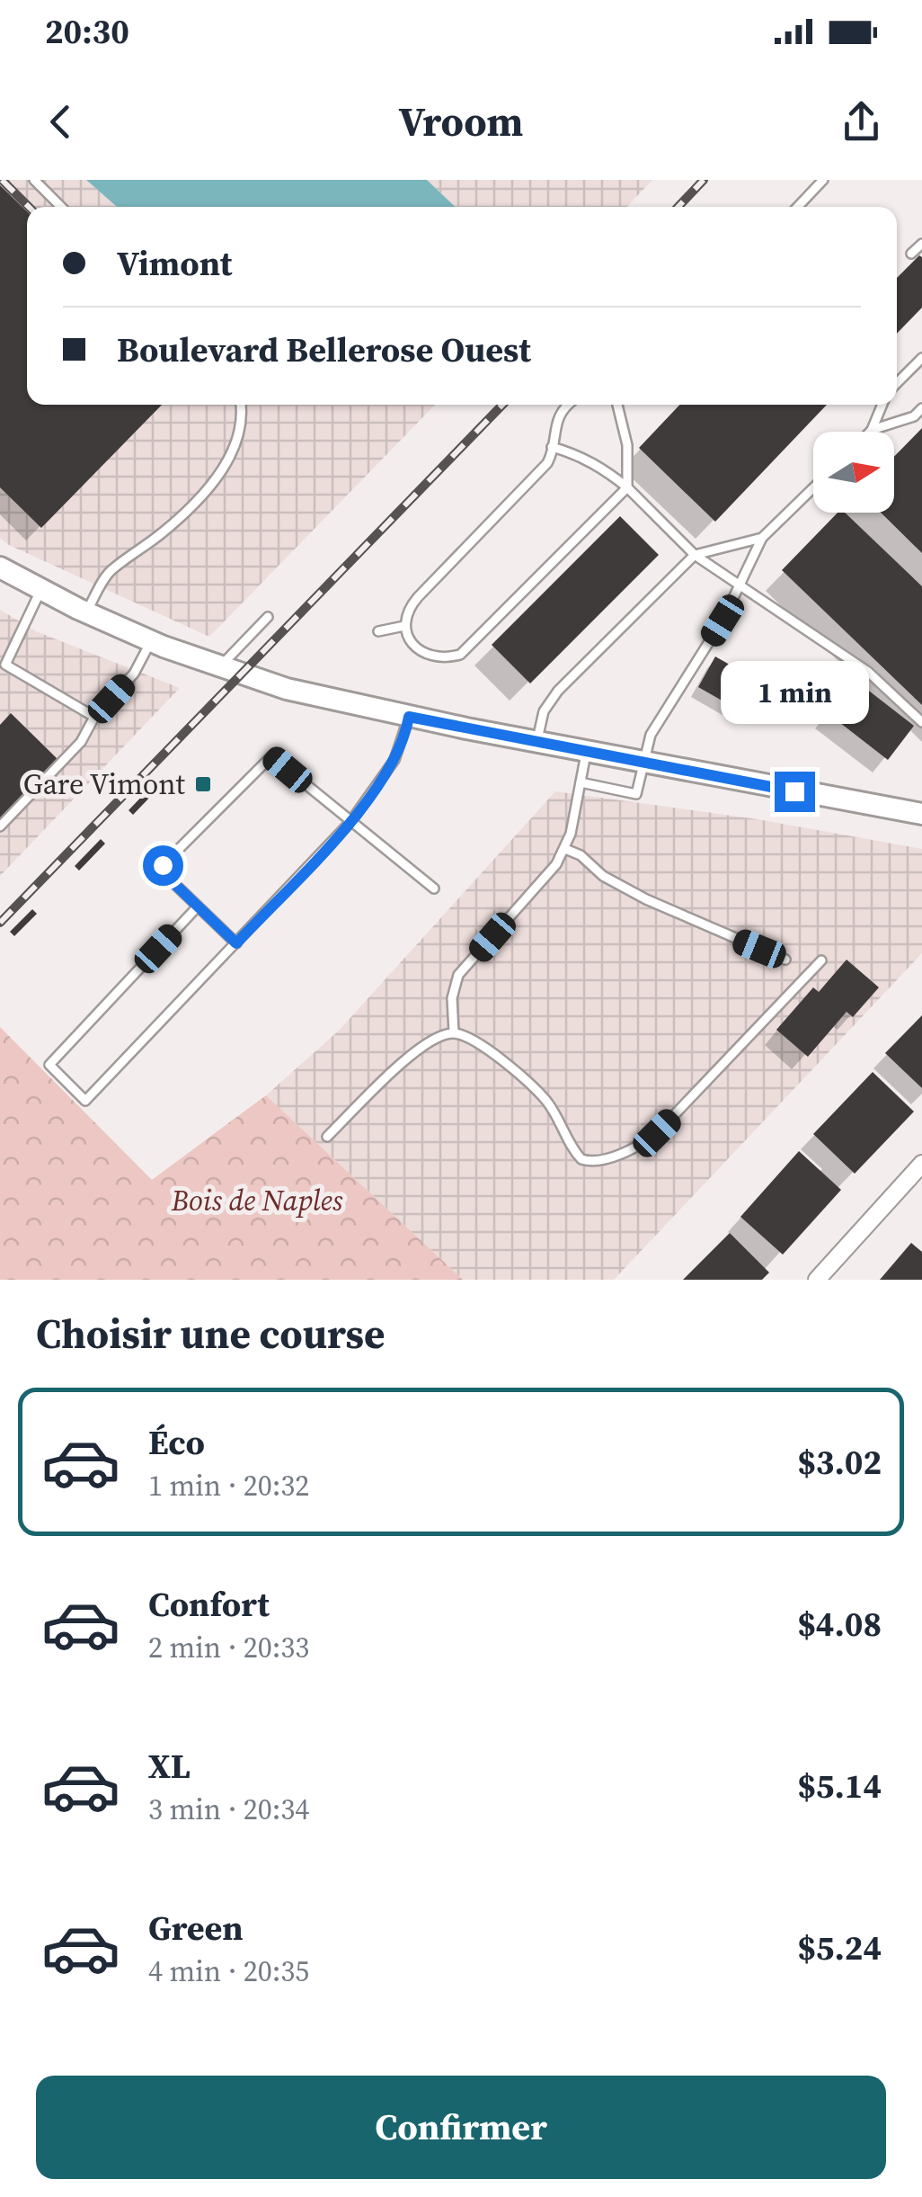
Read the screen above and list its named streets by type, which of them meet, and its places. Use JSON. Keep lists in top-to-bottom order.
{
  "parks": ["Bois de Naples"],
  "places": {
    "transit": ["Gare Vimont"]
  },
  "north": "right",
  "page": {
    "status": "20:30",
    "header": "Vroom",
    "banner": ["Vimont", "Boulevard Bellerose Ouest"],
    "bubble": "1 min",
    "heading": "Choisir une course",
    "list": [
      {
        "name": "Éco",
        "note": "1 min · 20:32",
        "value": "$3.02"
      },
      {
        "name": "Confort",
        "note": "2 min · 20:33",
        "value": "$4.08"
      },
      {
        "name": "XL",
        "note": "3 min · 20:34",
        "value": "$5.14"
      },
      {
        "name": "Green",
        "note": "4 min · 20:35",
        "value": "$5.24"
      }
    ],
    "buttons": "Confirmer"
  }
}
